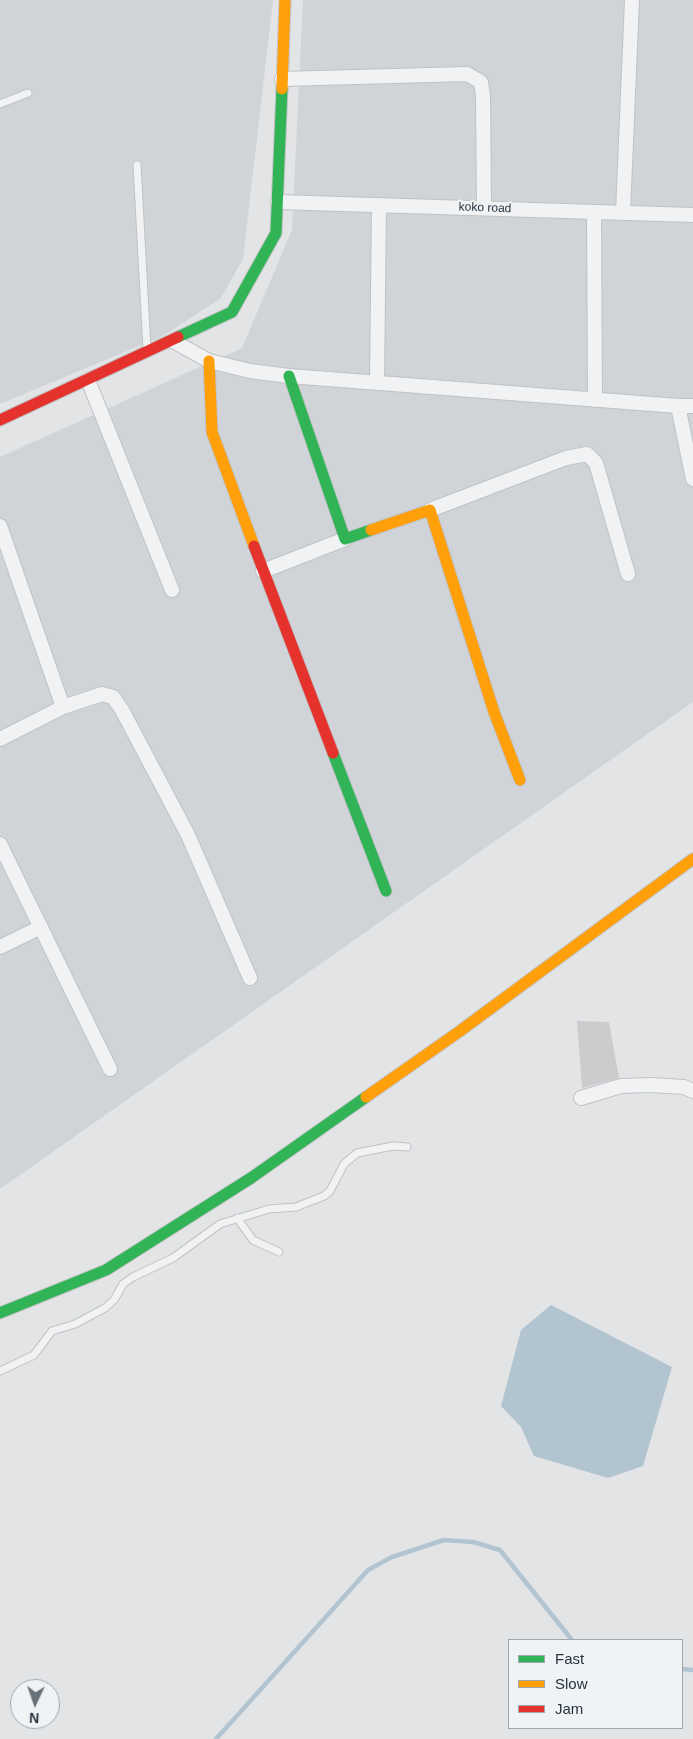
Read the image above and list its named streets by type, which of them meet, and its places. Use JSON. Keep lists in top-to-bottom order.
{
  "streets": {
    "street": ["koko road"]
  },
  "legend": ["Fast", "Slow", "Jam"],
  "north": "bottom"
}
